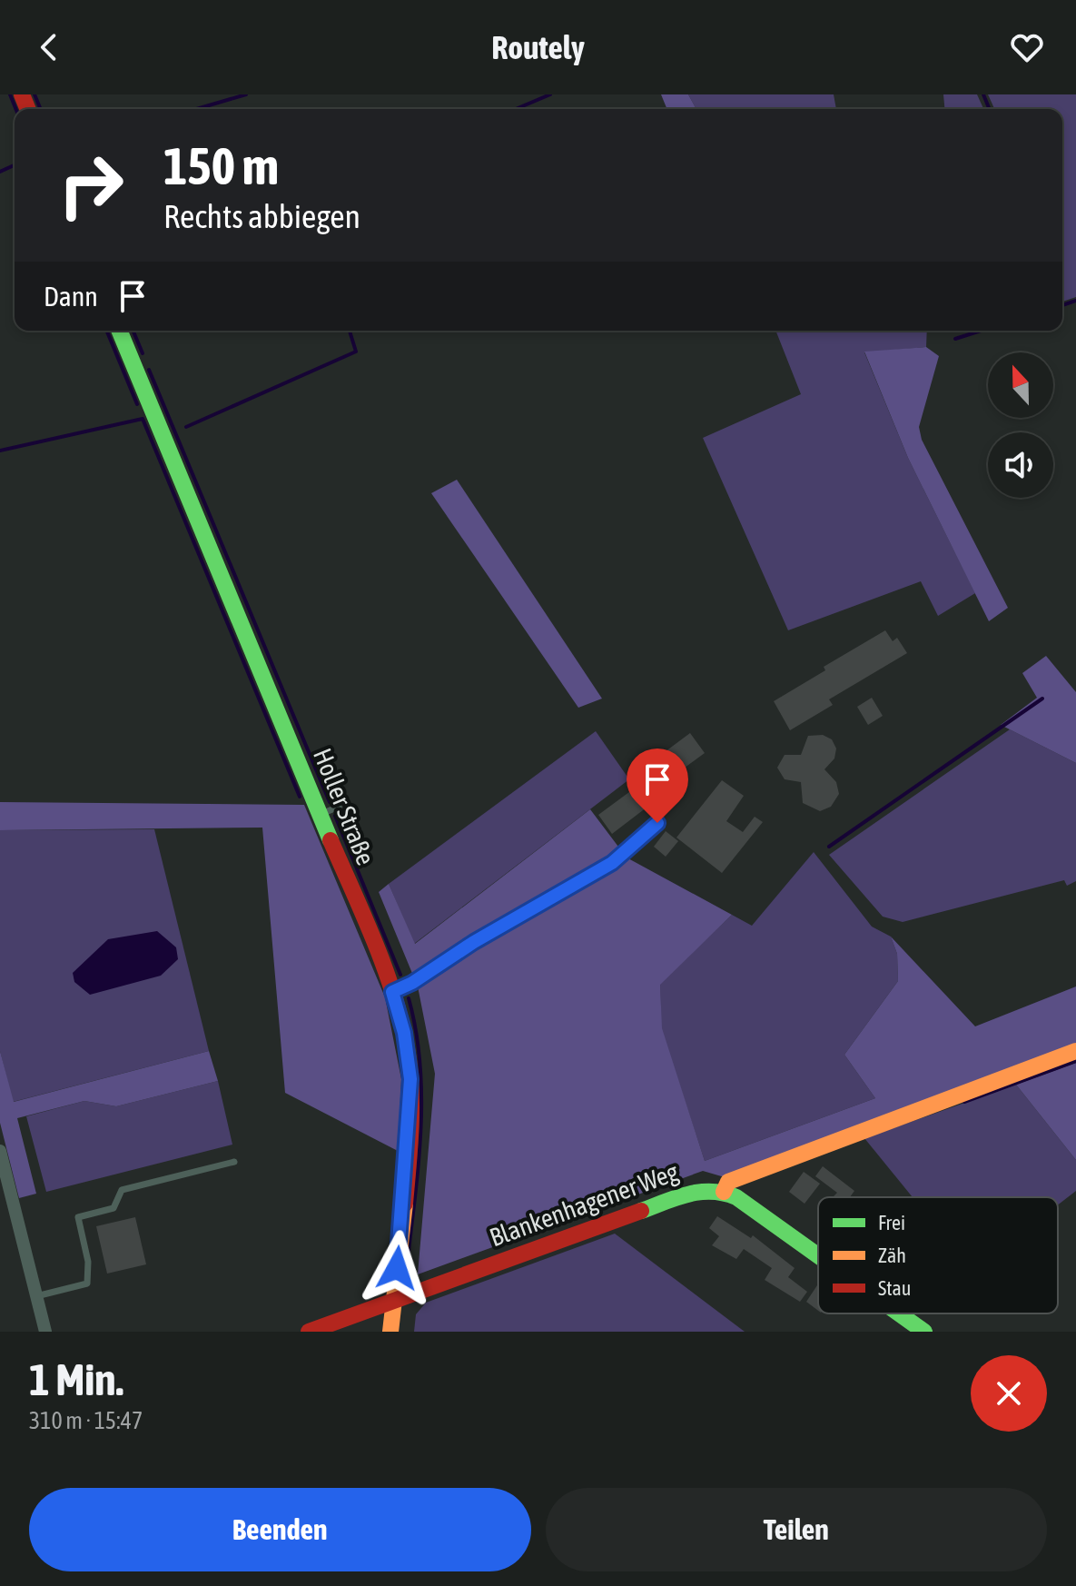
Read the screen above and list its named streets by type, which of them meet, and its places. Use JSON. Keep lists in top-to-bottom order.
{
  "streets": {
    "street": ["Holler Straße", "Blankenhagener Weg"]
  },
  "crossings": [
    ["Holler Straße", "Blankenhagener Weg"]
  ],
  "legend": ["Frei", "Zäh", "Stau"],
  "north": "top",
  "page": {
    "header": "Routely",
    "turn": ["150 m", "Rechts abbiegen"],
    "then": "Dann",
    "heading": ["1 Min.", "310 m · 15:47"],
    "buttons": ["Beenden", "Teilen"]
  }
}
